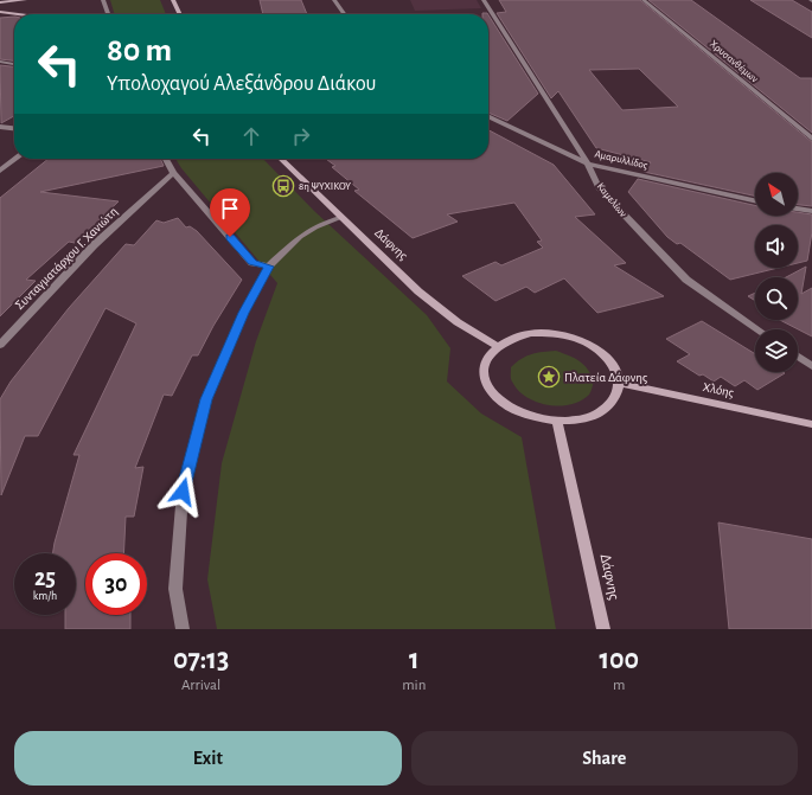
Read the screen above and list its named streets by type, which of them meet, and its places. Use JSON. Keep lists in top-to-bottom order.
{
  "streets": {
    "main road": ["Δάφνης", "Χλόης"],
    "street": [
      "Χρυσανθέμων",
      "Αμαρυλλίδος",
      "Καμελίων",
      "Συνταγματάρχου Γ. Χανιώτη"
    ]
  },
  "crossings": [
    ["Αμαρυλλίδος", "Καμελίων"],
    ["Δάφνης", "Χλόης"]
  ],
  "places": {
    "bus stop": ["8η ΨΥΧΙΚΟΥ"],
    "place": ["Πλατεία Δάφνης"]
  },
  "north": "top left",
  "page": {
    "turn": ["80 m", "Υπολοχαγού Αλεξάνδρου Διάκου"],
    "speed": "25 km/h",
    "limit": "30",
    "eta": [
      "07:13",
      "Arrival",
      "1",
      "min",
      "100",
      "m"
    ],
    "buttons": ["Exit", "Share"]
  }
}
